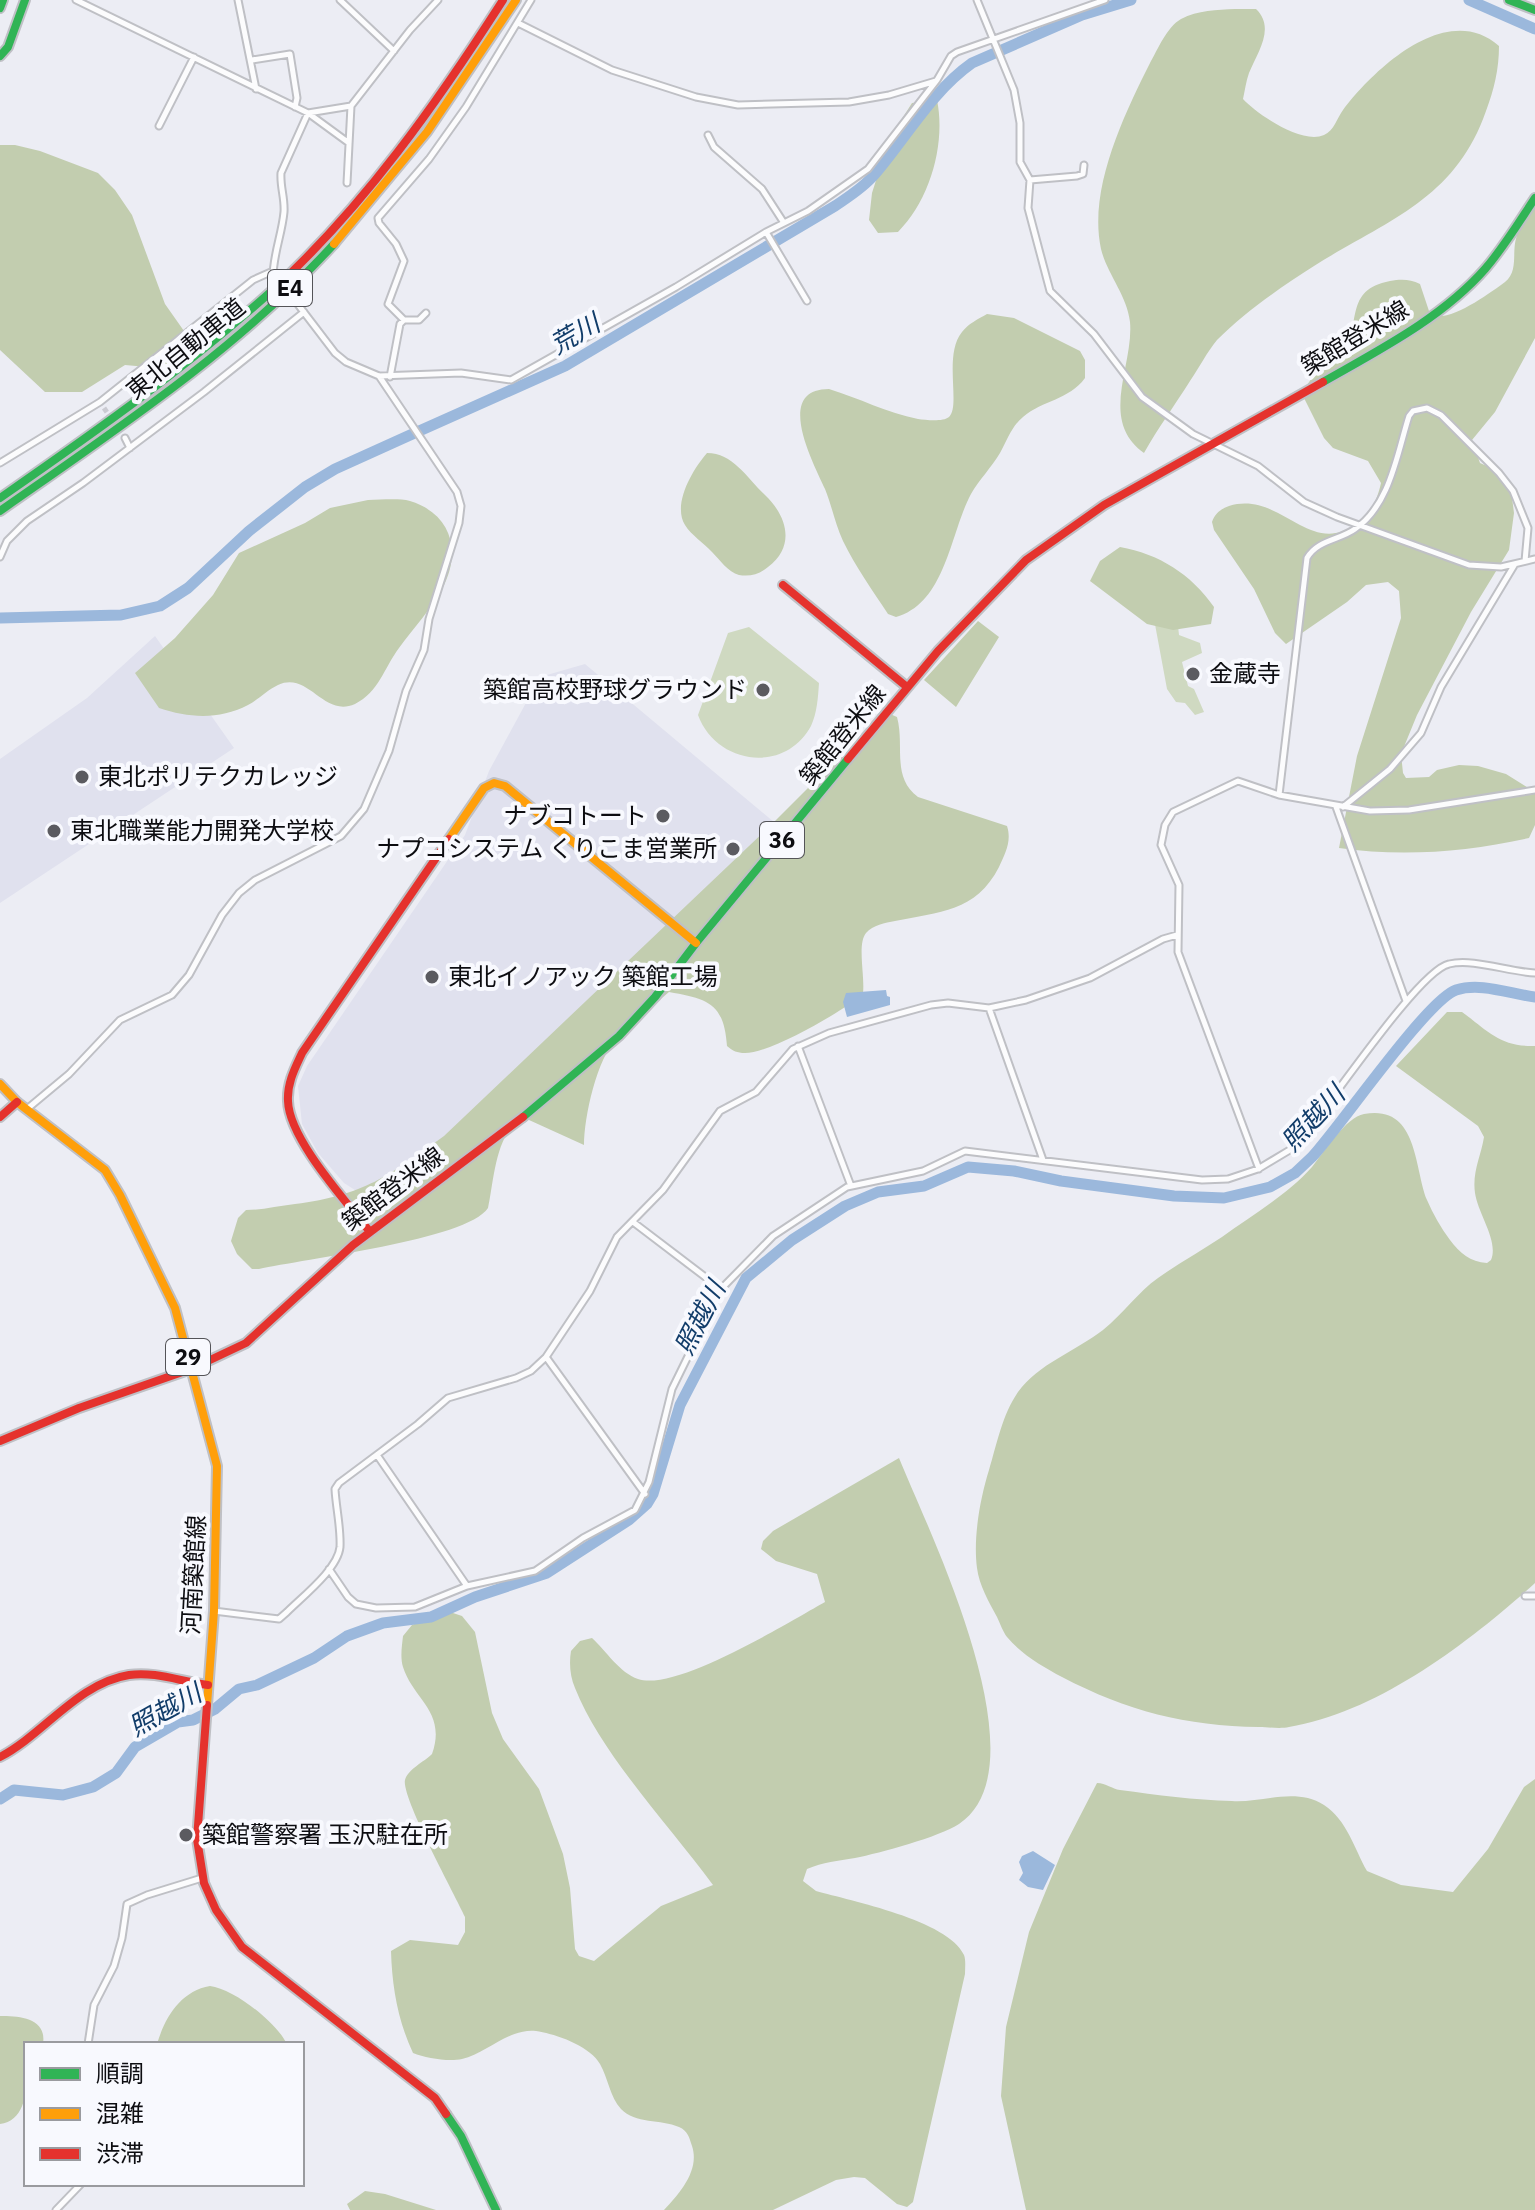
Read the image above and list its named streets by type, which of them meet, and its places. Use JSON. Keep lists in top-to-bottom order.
{
  "streets": {
    "main road": [
      "E4",
      "築館登米線",
      "東北自動車道",
      "36",
      "29",
      "河南築館線"
    ]
  },
  "crossings": [
    ["築館登米線", "河南築館線"]
  ],
  "water": ["荒川", "照越川"],
  "places": [
    "金蔵寺",
    "築館高校野球グラウンド",
    "東北ポリテクカレッジ",
    "ナブコトート",
    "東北職業能力開発大学校",
    "ナプコシステム くりこま営業所",
    "東北イノアック 築館工場",
    "築館警察署 玉沢駐在所"
  ],
  "legend": ["順調", "混雑", "渋滞"]
}
